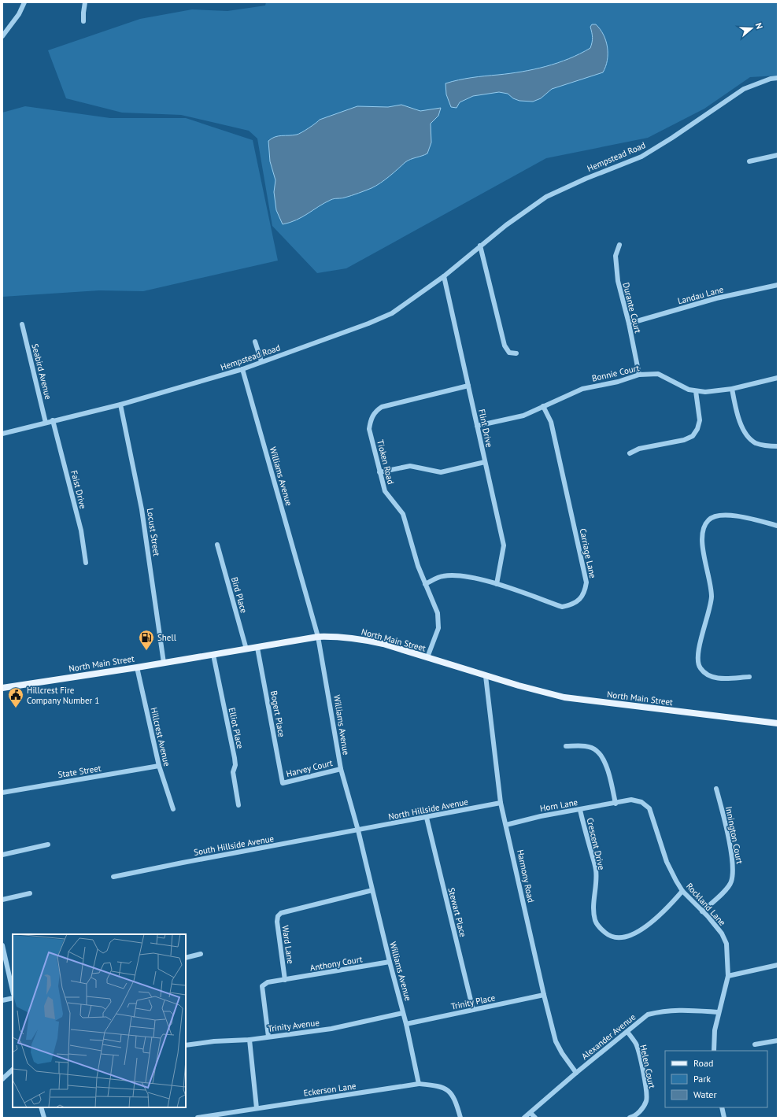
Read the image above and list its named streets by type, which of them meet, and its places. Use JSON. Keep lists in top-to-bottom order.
{
  "streets": {
    "main road": ["North Main Street"],
    "street": [
      "Hempstead Road",
      "Landau Lane",
      "Durante Court",
      "Seabird Avenue",
      "Bonnie Court",
      "Flint Drive",
      "Tioken Road",
      "Williams Avenue",
      "Faist Drive",
      "Locust Street",
      "Carriage Lane",
      "Bird Place",
      "Bogert Place",
      "Elliot Place",
      "Hillcrest Avenue",
      "Harvey Court",
      "State Street",
      "Horn Lane",
      "North Hillside Avenue",
      "Innington Court",
      "Crescent Drive",
      "South Hillside Avenue",
      "Harmony Road",
      "Rockland Lane",
      "Stewart Place",
      "Ward Lane",
      "Anthony Court",
      "Trinity Place",
      "Trinity Avenue",
      "Alexander Avenue",
      "Helen Court",
      "Eckerson Lane"
    ]
  },
  "crossings": [
    ["Hempstead Road", "Seabird Avenue"],
    ["Hempstead Road", "Flint Drive"],
    ["Hempstead Road", "Williams Avenue"],
    ["Hempstead Road", "Faist Drive"],
    ["Hempstead Road", "Locust Street"],
    ["Landau Lane", "Durante Court"],
    ["Durante Court", "Bonnie Court"],
    ["Bonnie Court", "Flint Drive"],
    ["Bonnie Court", "Carriage Lane"],
    ["Flint Drive", "Tioken Road"],
    ["Flint Drive", "Carriage Lane"],
    ["Tioken Road", "Carriage Lane"],
    ["Tioken Road", "North Main Street"],
    ["Williams Avenue", "North Main Street"],
    ["Williams Avenue", "Harvey Court"],
    ["Williams Avenue", "North Hillside Avenue"],
    ["Williams Avenue", "South Hillside Avenue"],
    ["Williams Avenue", "Ward Lane"],
    ["Williams Avenue", "Anthony Court"],
    ["Williams Avenue", "Trinity Place"],
    ["Williams Avenue", "Trinity Avenue"],
    ["Williams Avenue", "Eckerson Lane"],
    ["Locust Street", "North Main Street"],
    ["Bird Place", "North Main Street"],
    ["North Main Street", "Bogert Place"],
    ["North Main Street", "Elliot Place"],
    ["North Main Street", "Hillcrest Avenue"],
    ["North Main Street", "Harmony Road"],
    ["Bogert Place", "Harvey Court"],
    ["Hillcrest Avenue", "State Street"],
    ["Horn Lane", "Crescent Drive"],
    ["Horn Lane", "Harmony Road"],
    ["Horn Lane", "Rockland Lane"],
    ["North Hillside Avenue", "South Hillside Avenue"],
    ["North Hillside Avenue", "Harmony Road"],
    ["North Hillside Avenue", "Stewart Place"],
    ["Innington Court", "Rockland Lane"],
    ["Crescent Drive", "Rockland Lane"],
    ["Harmony Road", "Trinity Place"],
    ["Harmony Road", "Alexander Avenue"],
    ["Rockland Lane", "Alexander Avenue"],
    ["Stewart Place", "Trinity Place"],
    ["Ward Lane", "Anthony Court"],
    ["Alexander Avenue", "Helen Court"]
  ],
  "places": {
    "fuel station": ["Shell"],
    "public building": ["Hillcrest Fire Company Number 1"]
  },
  "legend": ["Road", "Park", "Water"],
  "north": "right"
}
